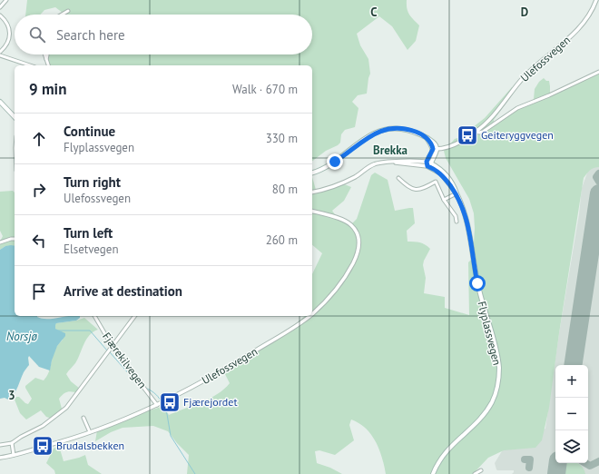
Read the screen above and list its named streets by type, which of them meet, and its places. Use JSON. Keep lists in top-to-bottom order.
{
  "streets": {
    "main road": ["Flyplassvegen"],
    "street": ["Ulefossvegen", "Fjærekilvegen"]
  },
  "crossings": [
    ["Ulefossvegen", "Fjærekilvegen"]
  ],
  "districts": ["Brekka"],
  "water": ["Norsjø"],
  "places": {
    "bus stop": ["Geiteryggvegen", "Fjærejordet", "Brudalsbekken"]
  },
  "page": {
    "search": "Search here",
    "heading": ["9 min", "Walk · 670 m"],
    "list": [
      ["Continue", "Flyplassvegen", "330 m"],
      ["Turn right", "Ulefossvegen", "80 m"],
      ["Turn left", "Elsetvegen", "260 m"],
      "Arrive at destination"
    ],
    "map_buttons": ["+", "−"]
  },
  "grid": {
    "columns": ["C", "D"],
    "rows": ["3"]
  }
}
